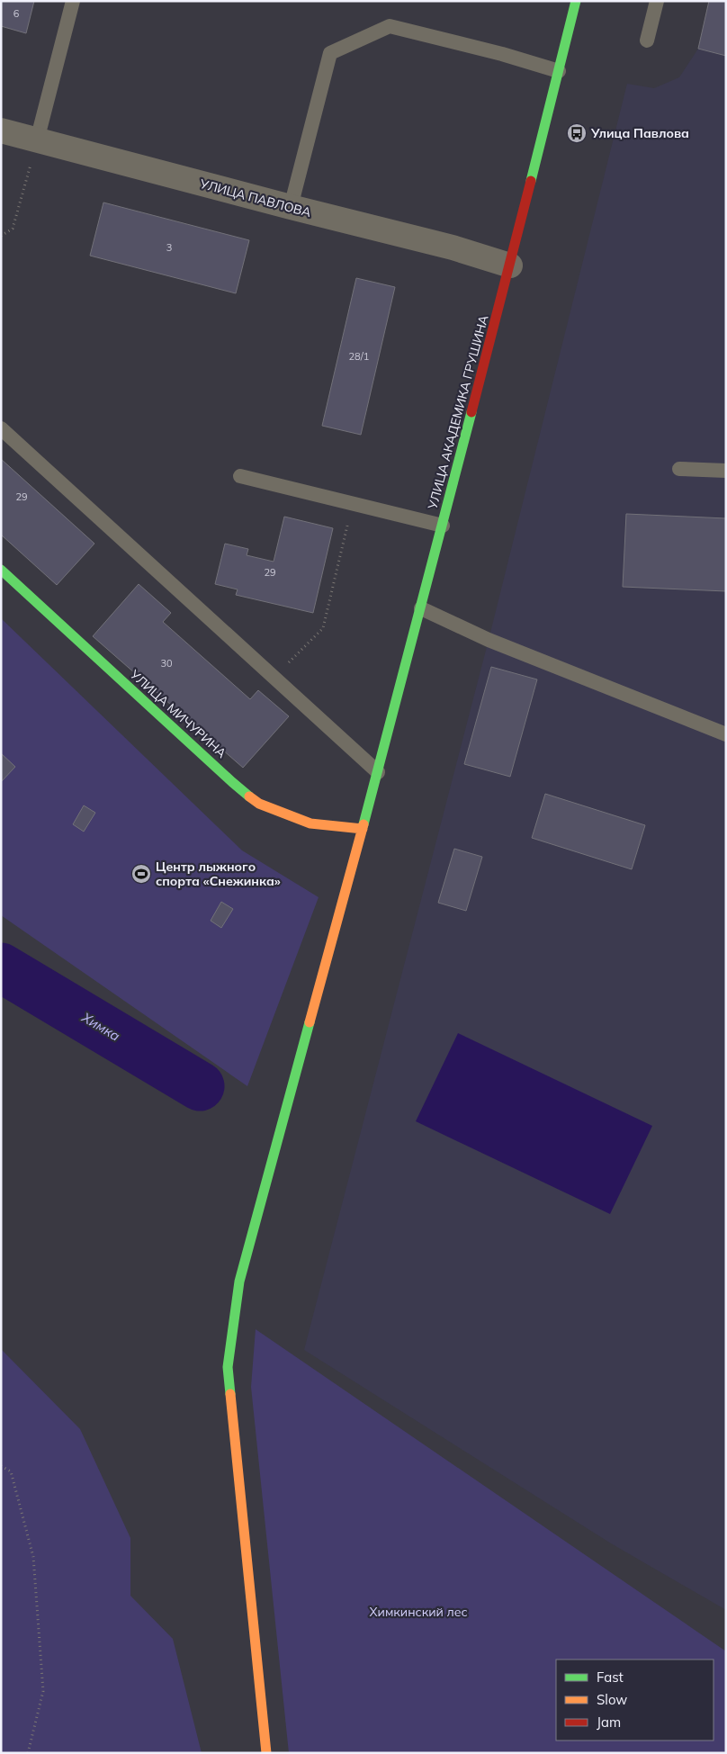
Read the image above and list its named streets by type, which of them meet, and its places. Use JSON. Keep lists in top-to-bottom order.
{
  "streets": {
    "street": ["УЛИЦА ПАВЛОВА", "УЛИЦА АКАДЕМИКА ГРУШИНА", "УЛИЦА МИЧУРИНА"]
  },
  "crossings": [
    ["УЛИЦА ПАВЛОВА", "УЛИЦА АКАДЕМИКА ГРУШИНА"],
    ["УЛИЦА АКАДЕМИКА ГРУШИНА", "УЛИЦА МИЧУРИНА"]
  ],
  "water": ["Химка"],
  "parks": ["Химкинский лес"],
  "places": {
    "bus stop": ["Улица Павлова"],
    "sports": ["Центр лыжного спорта «Снежинка»"]
  },
  "house_numbers": [
    "6",
    "3",
    "28/1",
    "29",
    "29",
    "30"
  ],
  "legend": ["Fast", "Slow", "Jam"]
}
